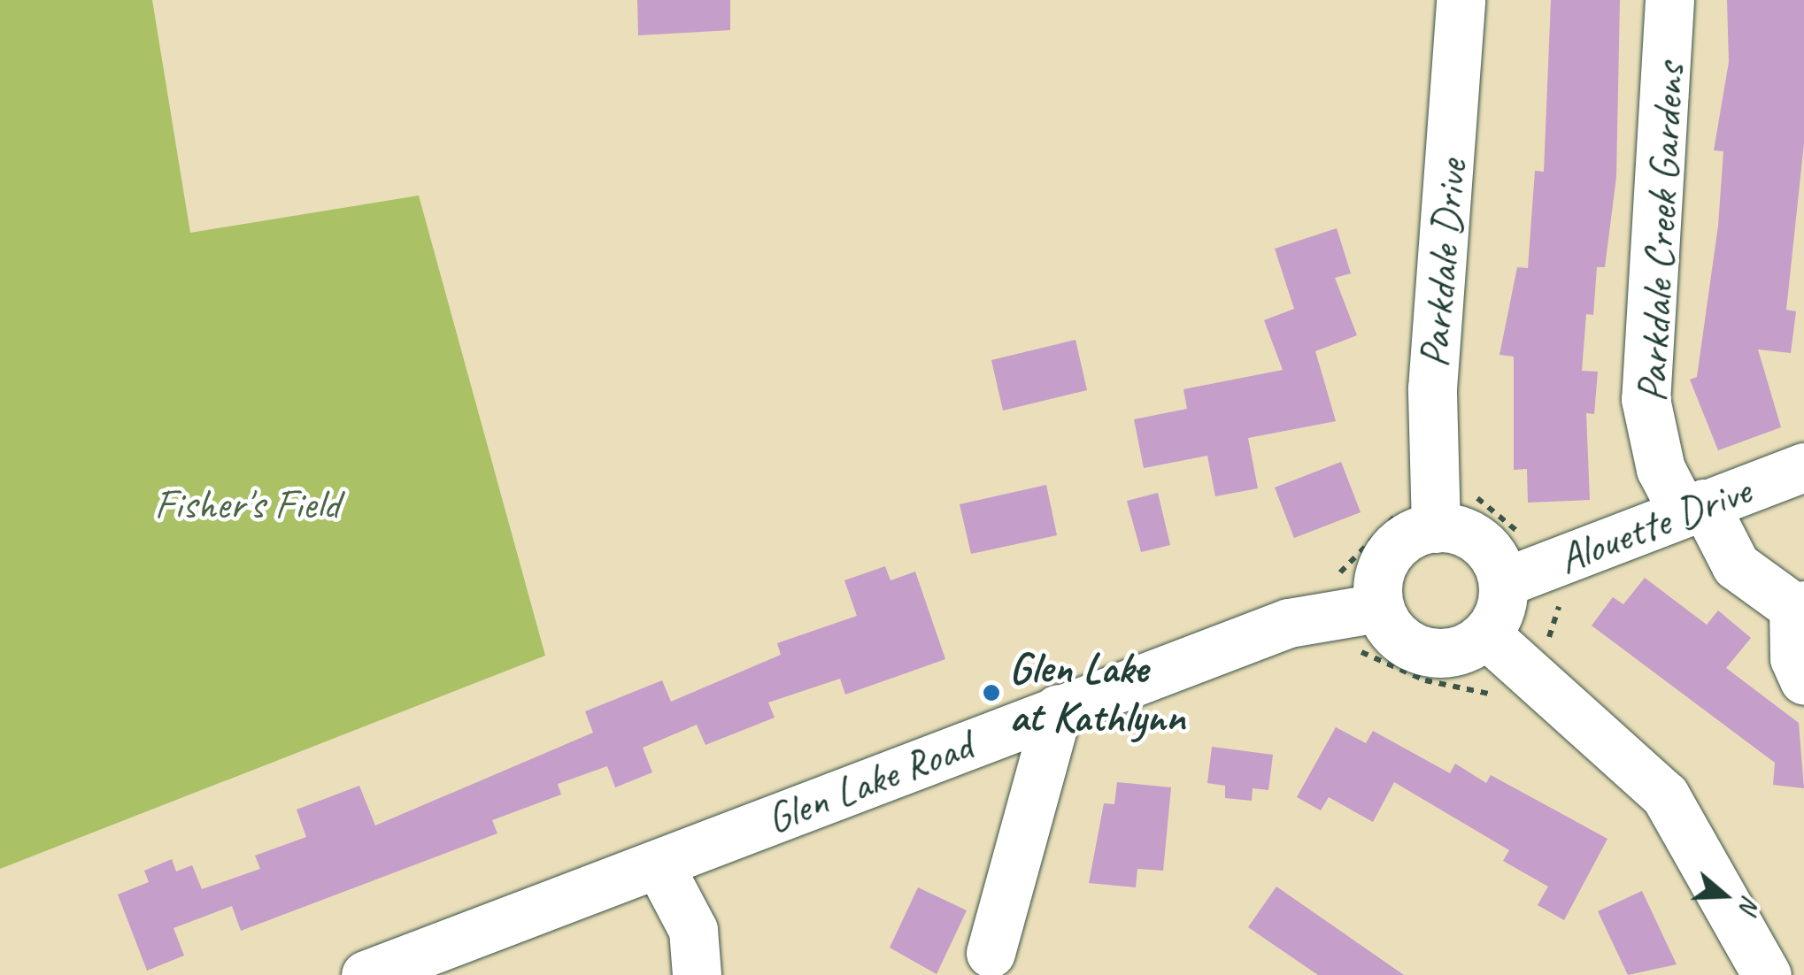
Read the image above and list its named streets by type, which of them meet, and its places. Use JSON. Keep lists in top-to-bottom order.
{
  "streets": {
    "street": [
      "Parkdale Creek Gardens",
      "Parkdale Drive",
      "Alouette Drive",
      "Glen Lake Road"
    ]
  },
  "crossings": [
    ["Parkdale Creek Gardens", "Alouette Drive"],
    ["Parkdale Drive", "Alouette Drive"],
    ["Parkdale Drive", "Glen Lake Road"],
    ["Alouette Drive", "Glen Lake Road"]
  ],
  "parks": ["Fisher's Field"],
  "places": ["Glen Lake at Kathlynn"],
  "north": "right"
}
